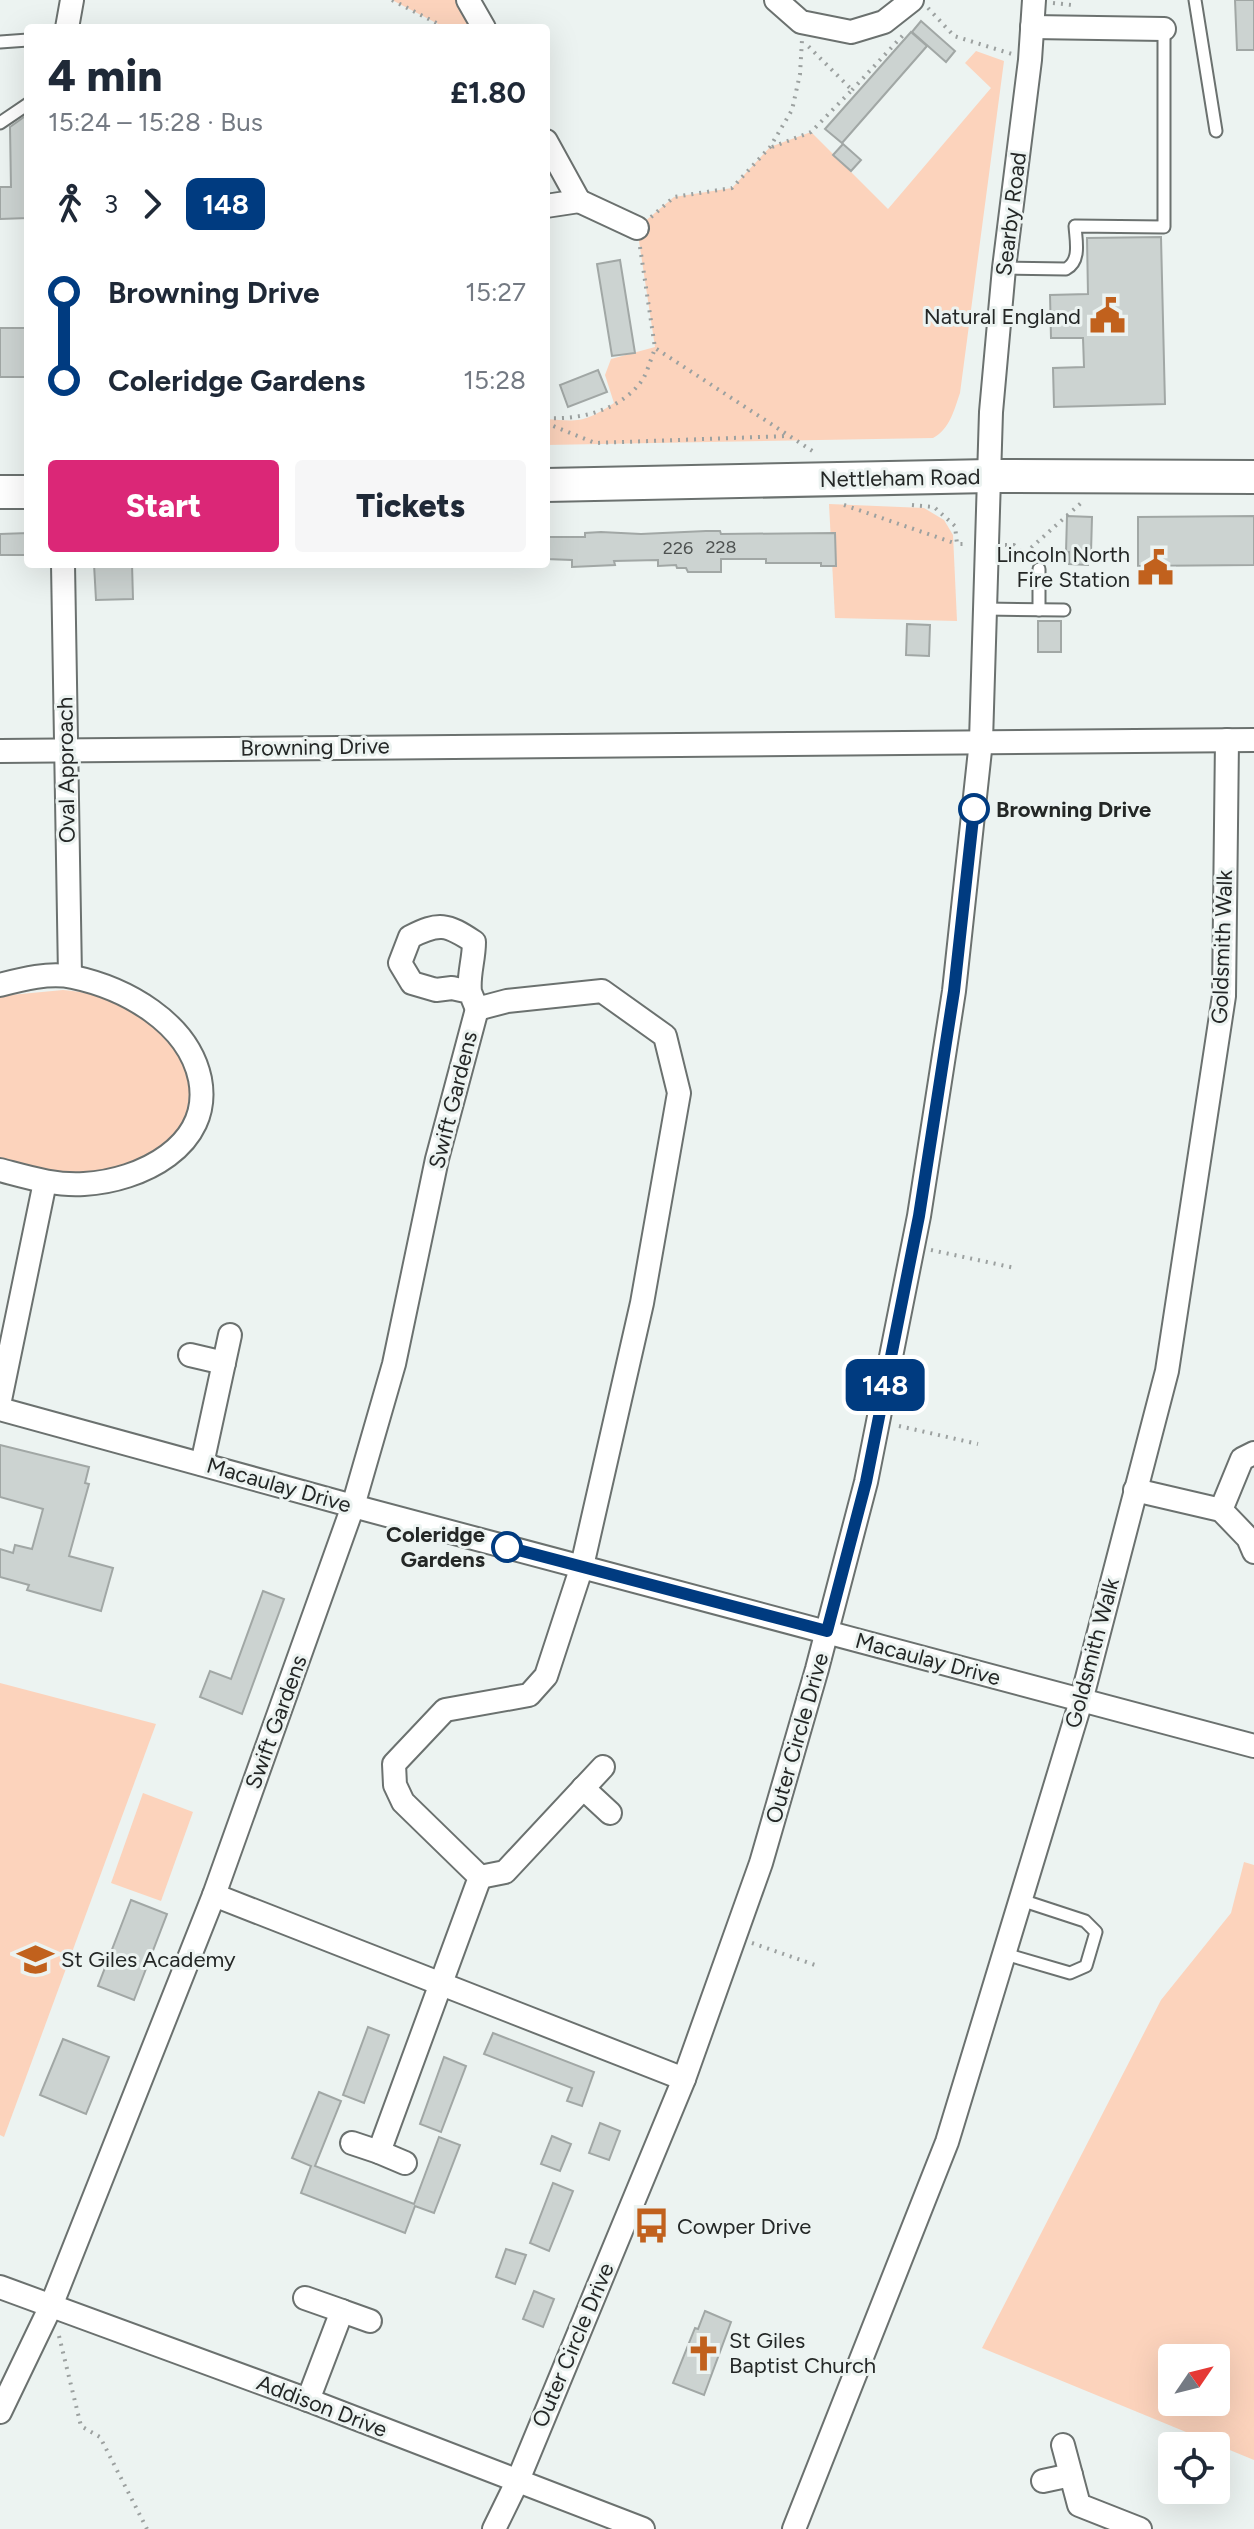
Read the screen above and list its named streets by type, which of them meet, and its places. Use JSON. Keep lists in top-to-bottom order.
{
  "streets": {
    "main road": ["Nettleham Road"],
    "street": [
      "Searby Road",
      "Browning Drive",
      "Oval Approach",
      "Goldsmith Walk",
      "Swift Gardens",
      "Macaulay Drive",
      "Outer Circle Drive",
      "Addison Drive"
    ]
  },
  "crossings": [
    ["Searby Road", "Nettleham Road"],
    ["Searby Road", "Outer Circle Drive"],
    ["Nettleham Road", "Outer Circle Drive"],
    ["Browning Drive", "Oval Approach"],
    ["Browning Drive", "Goldsmith Walk"],
    ["Browning Drive", "Outer Circle Drive"],
    ["Goldsmith Walk", "Macaulay Drive"],
    ["Swift Gardens", "Macaulay Drive"],
    ["Swift Gardens", "Addison Drive"],
    ["Macaulay Drive", "Outer Circle Drive"],
    ["Outer Circle Drive", "Addison Drive"]
  ],
  "places": {
    "public building": ["Natural England", "Lincoln North Fire Station"],
    "other": ["Browning Drive", "Coleridge Gardens"],
    "school or university": ["St Giles Academy"],
    "bus stop": ["Cowper Drive"],
    "church": ["St Giles Baptist Church"]
  },
  "lines": ["bus line 148"],
  "house_numbers": ["228", "226"],
  "north": "top right",
  "page": {
    "on_map": "148",
    "heading": ["4 min", "15:24 – 15:28 · Bus", "£1.80"],
    "legs": ["3", "148"],
    "list": [
      {
        "name": "Browning Drive",
        "value": "15:27"
      },
      {
        "name": "Coleridge Gardens",
        "value": "15:28"
      }
    ],
    "buttons": ["Start", "Tickets"]
  }
}
